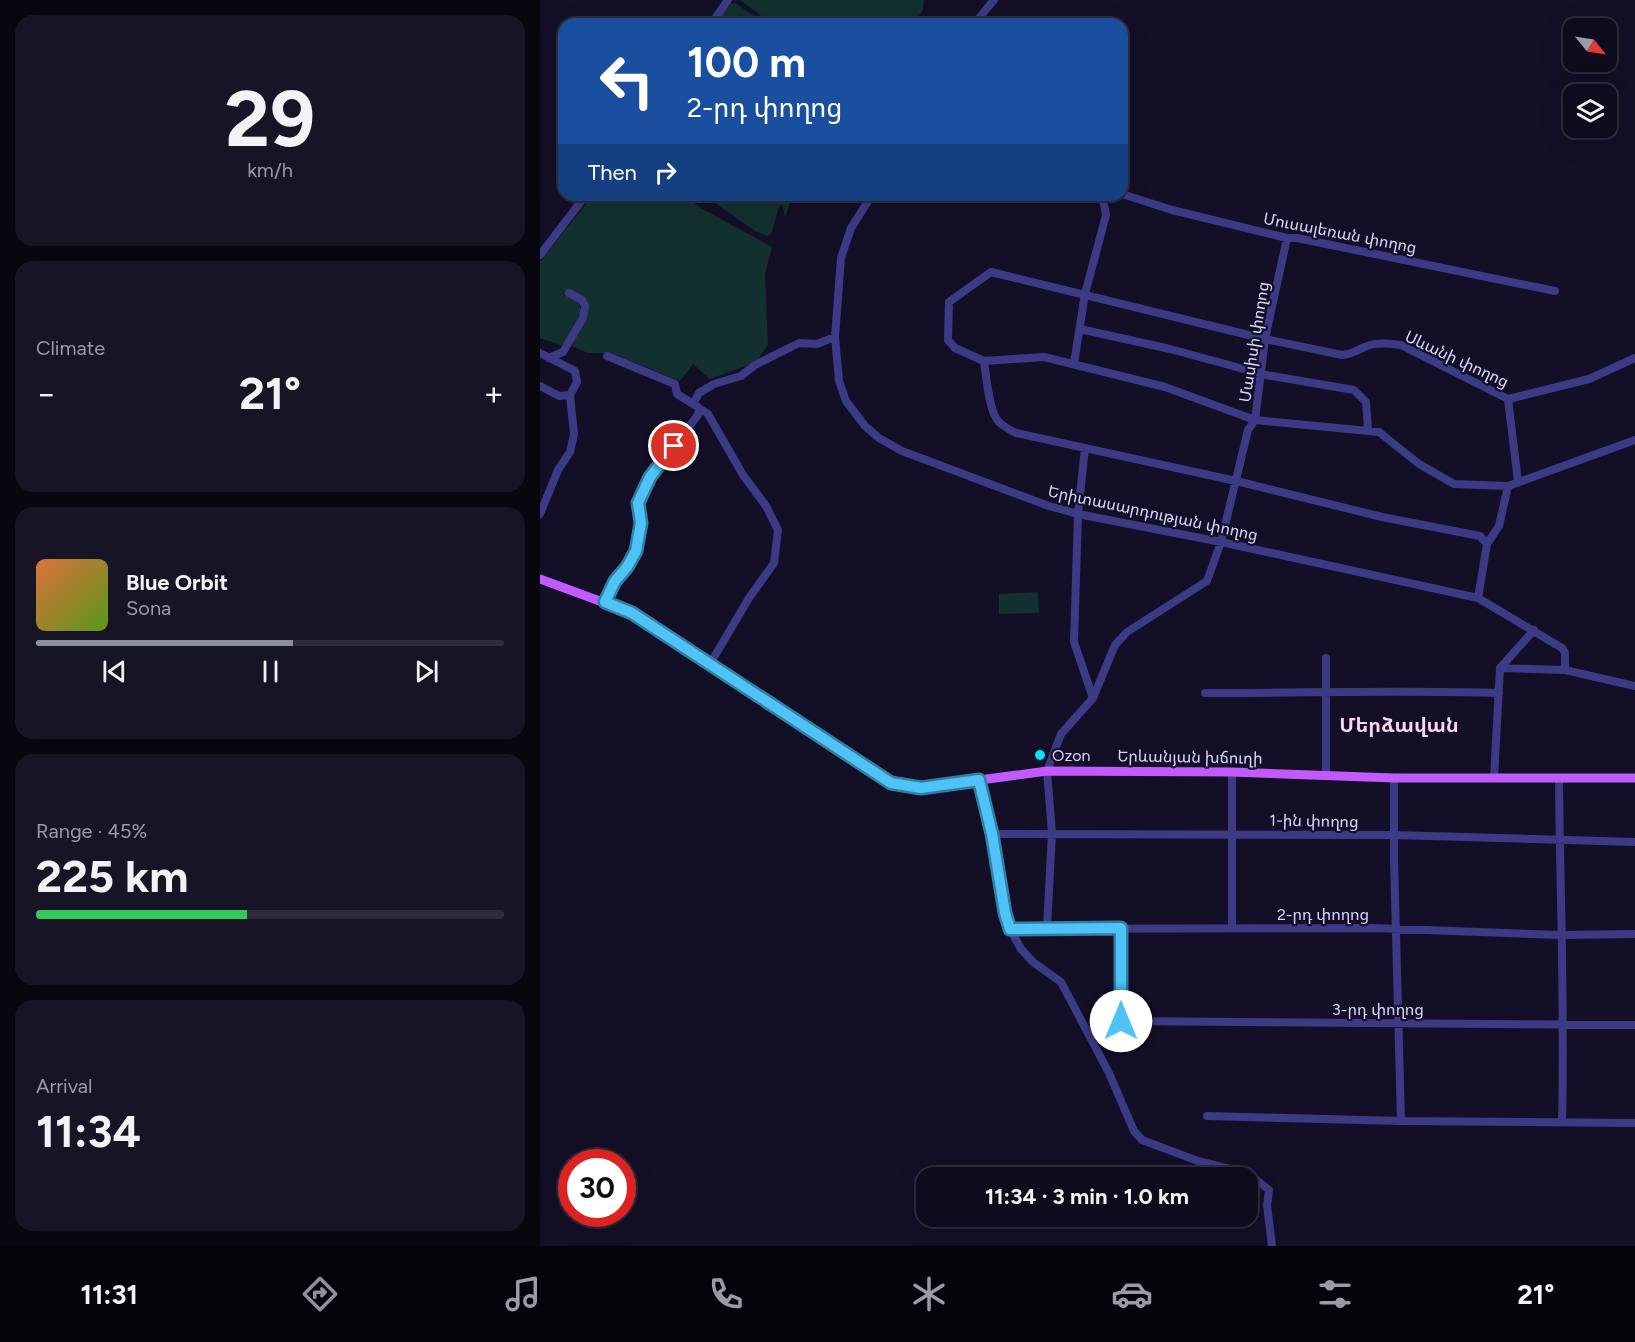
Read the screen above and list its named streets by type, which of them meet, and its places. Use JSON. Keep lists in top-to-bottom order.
{
  "streets": {
    "main road": ["Երևանյան խճուղի"],
    "street": [
      "Մուսալեռան փողոց",
      "Մասիսի փողոց",
      "Սևանի փողոց",
      "Երիտասարդության փողոց",
      "1-ին փողոց",
      "2-րդ փողոց",
      "3-րդ փողոց"
    ]
  },
  "crossings": [
    ["Մուսալեռան փողոց", "Մասիսի փողոց"],
    ["Մասիսի փողոց", "Սևանի փողոց"],
    ["Մասիսի փողոց", "Երիտասարդության փողոց"],
    ["Մասիսի փողոց", "Երևանյան խճուղի"],
    ["2-րդ փողոց", "3-րդ փողոց"]
  ],
  "districts": ["Մերձավան"],
  "places": ["Ozon"],
  "north": "bottom right",
  "page": {
    "tile": [
      ["29", "km/h"],
      "Climate",
      ["Range · 45%", "225 km"],
      ["Arrival", "11:34"]
    ],
    "turn": ["100 m", "2-րդ փողոց"],
    "then": "Then",
    "heat": ["−", "21°", "+"],
    "song": ["Blue Orbit", "Sona"],
    "limit": "30",
    "trip": "11:34 · 3 min · 1.0 km",
    "tabs": ["11:31", "21°"]
  }
}
